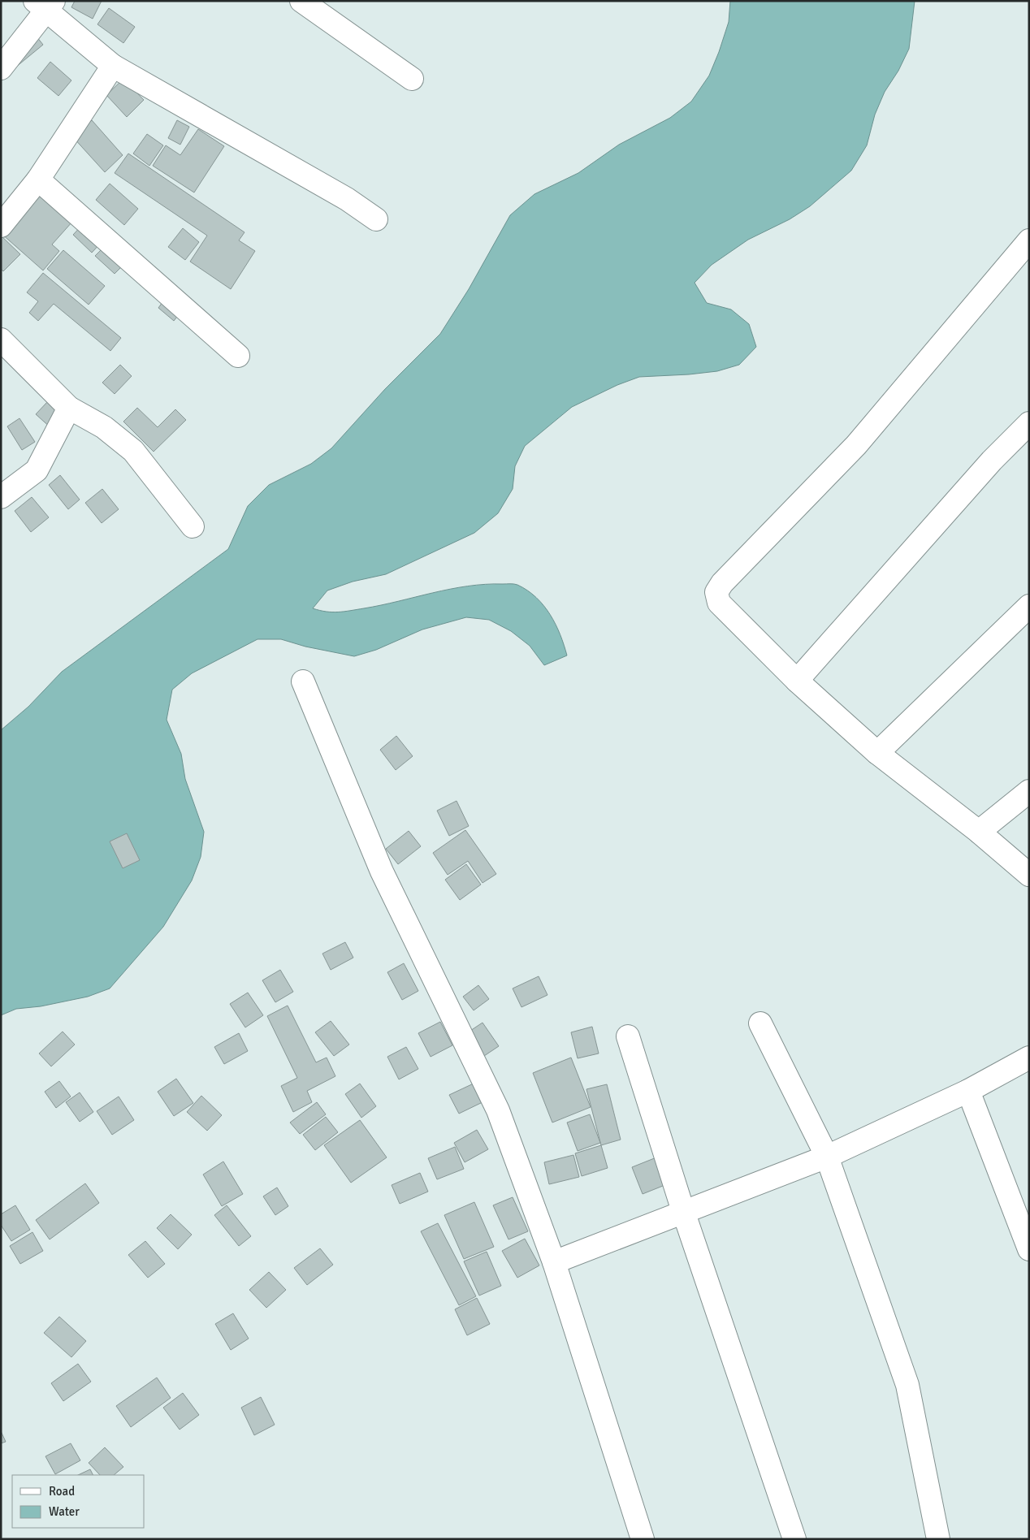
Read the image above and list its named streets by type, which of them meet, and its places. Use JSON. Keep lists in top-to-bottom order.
{
  "legend": ["Road", "Water"]
}
